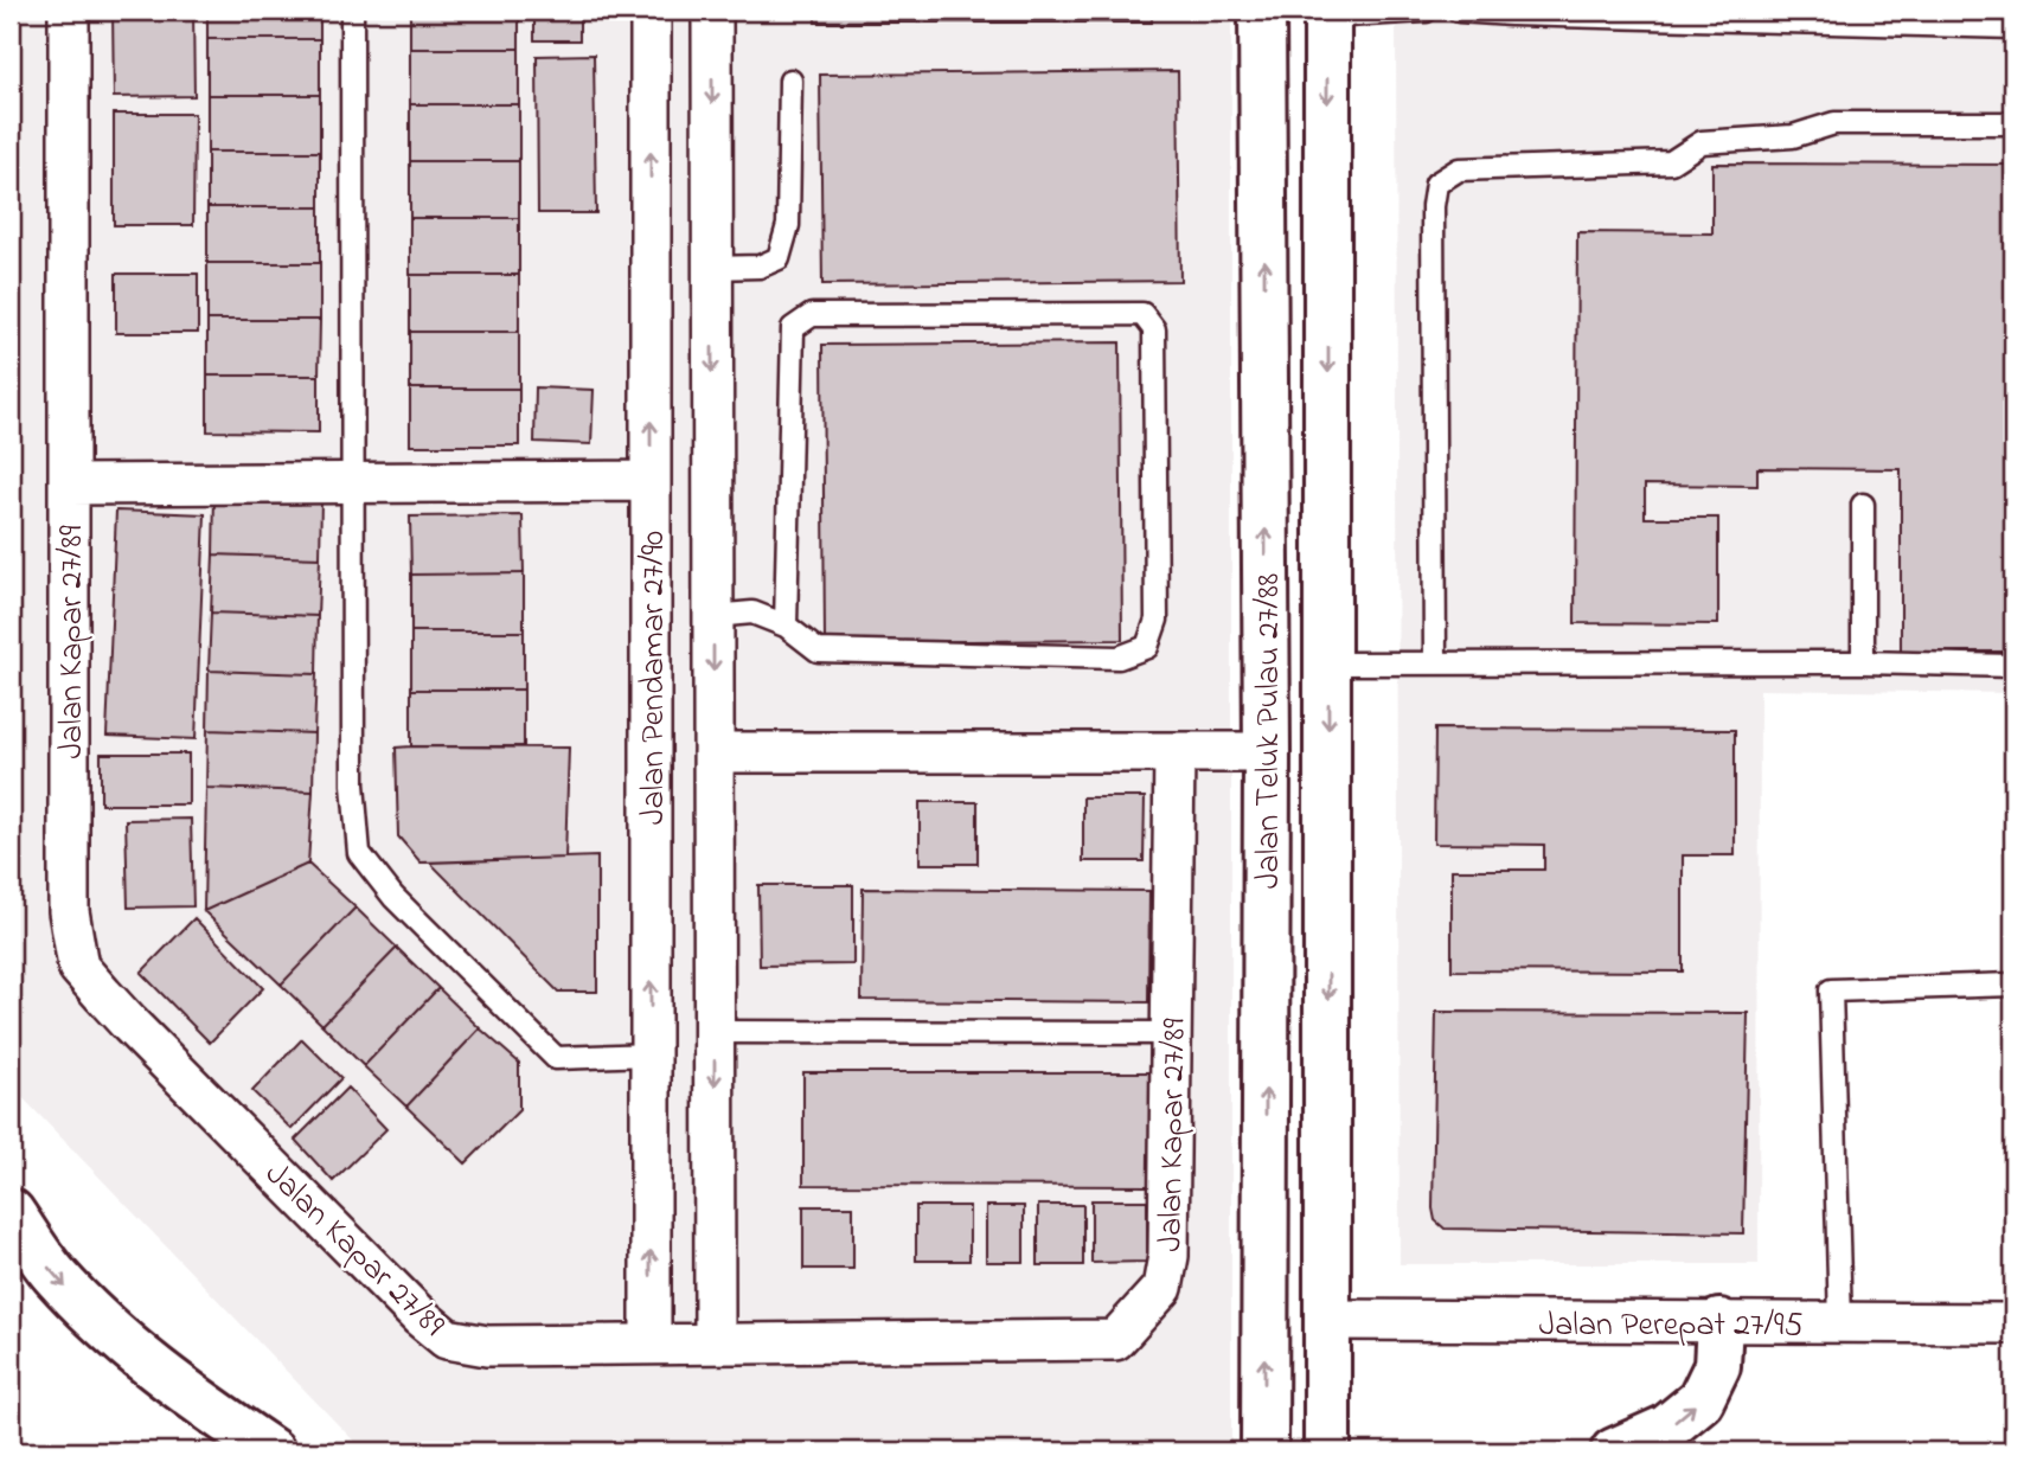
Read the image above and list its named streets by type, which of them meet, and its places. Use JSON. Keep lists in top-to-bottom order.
{
  "streets": {
    "street": [
      "Jalan Kapar 27/89",
      "Jalan Pendamar 27/90",
      "Jalan Teluk Pulau 27/88",
      "Jalan Perepat 27/95"
    ]
  },
  "crossings": [
    ["Jalan Kapar 27/89", "Jalan Pendamar 27/90"],
    ["Jalan Teluk Pulau 27/88", "Jalan Perepat 27/95"]
  ]
}
